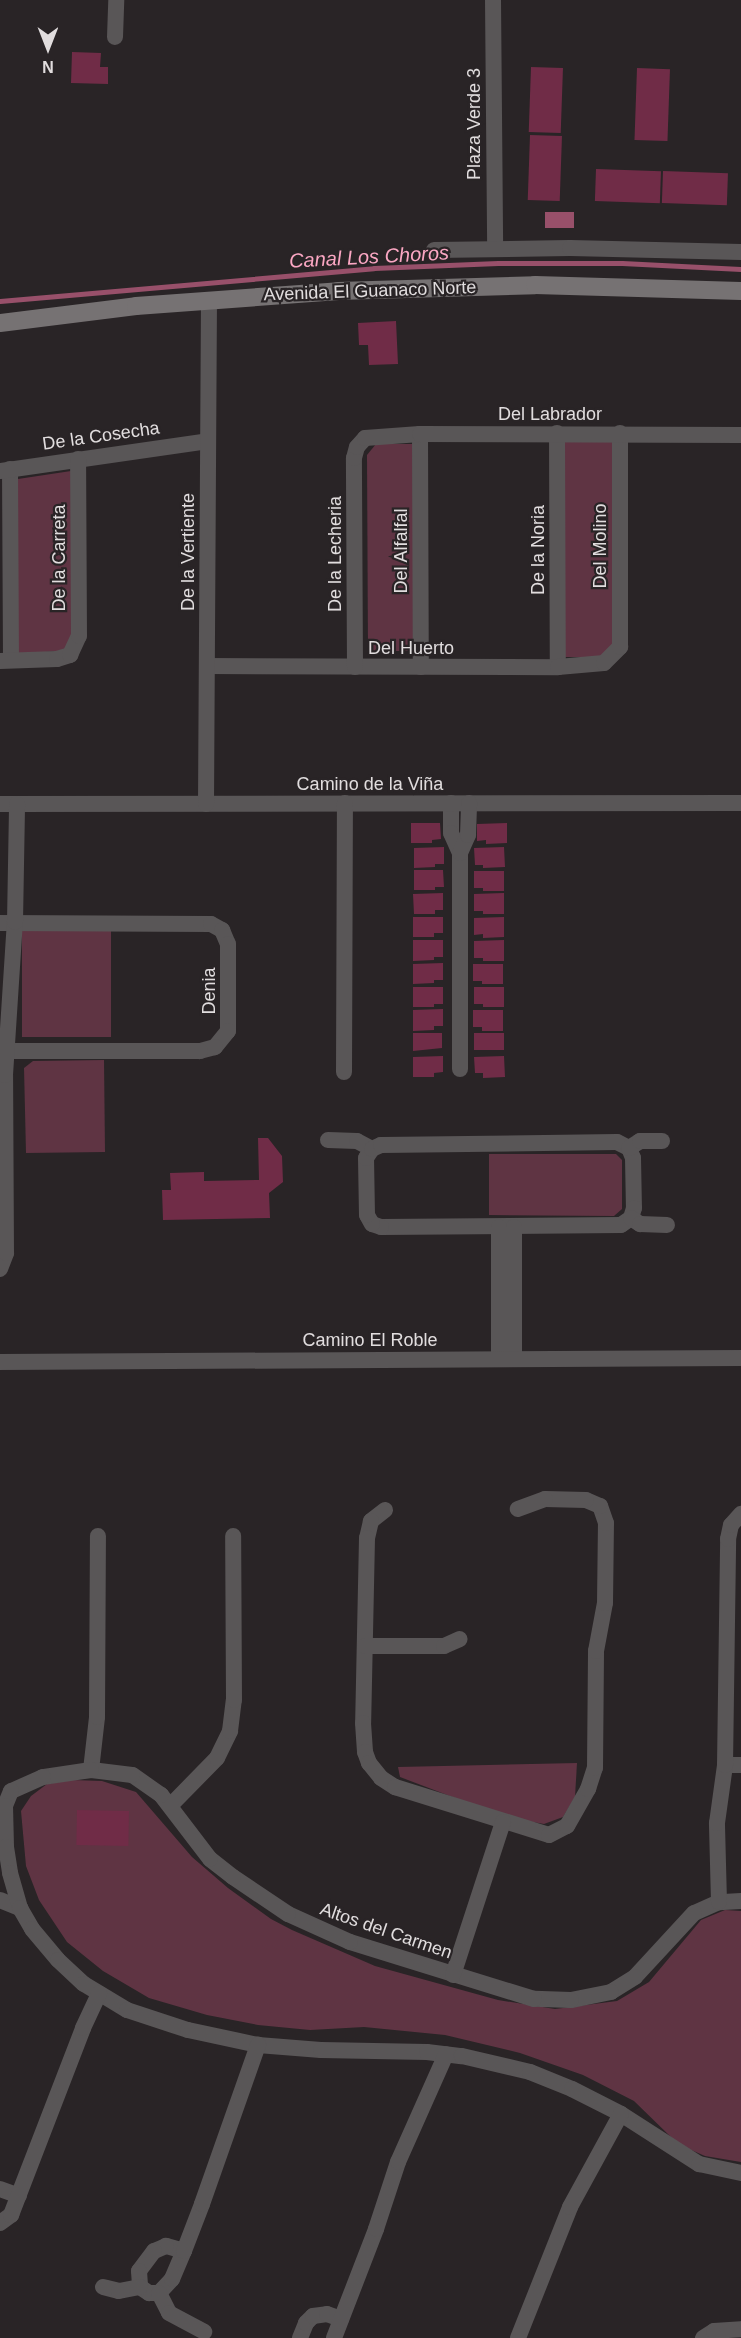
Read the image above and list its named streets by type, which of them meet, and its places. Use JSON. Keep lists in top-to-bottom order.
{
  "streets": {
    "street": [
      "Plaza Verde 3",
      "Avenida El Guanaco Norte",
      "Del Labrador",
      "De la Cosecha",
      "Del Molino",
      "De la Noria",
      "Del Alfalfal",
      "De la Vertiente",
      "De la Lecheria",
      "De la Carreta",
      "Del Huerto",
      "Camino de la Viña",
      "Denia",
      "Camino El Roble",
      "Altos del Carmen"
    ]
  },
  "crossings": [
    ["Avenida El Guanaco Norte", "De la Vertiente"],
    ["Del Labrador", "Del Molino"],
    ["Del Labrador", "De la Noria"],
    ["Del Labrador", "Del Alfalfal"],
    ["Del Labrador", "De la Lecheria"],
    ["De la Cosecha", "De la Vertiente"],
    ["De la Cosecha", "De la Carreta"],
    ["Del Molino", "Del Huerto"],
    ["De la Noria", "Del Huerto"],
    ["Del Alfalfal", "Del Huerto"],
    ["De la Vertiente", "Del Huerto"],
    ["De la Vertiente", "Camino de la Viña"],
    ["De la Lecheria", "Del Huerto"]
  ],
  "water": ["Canal Los Choros"],
  "north": "bottom"
}
